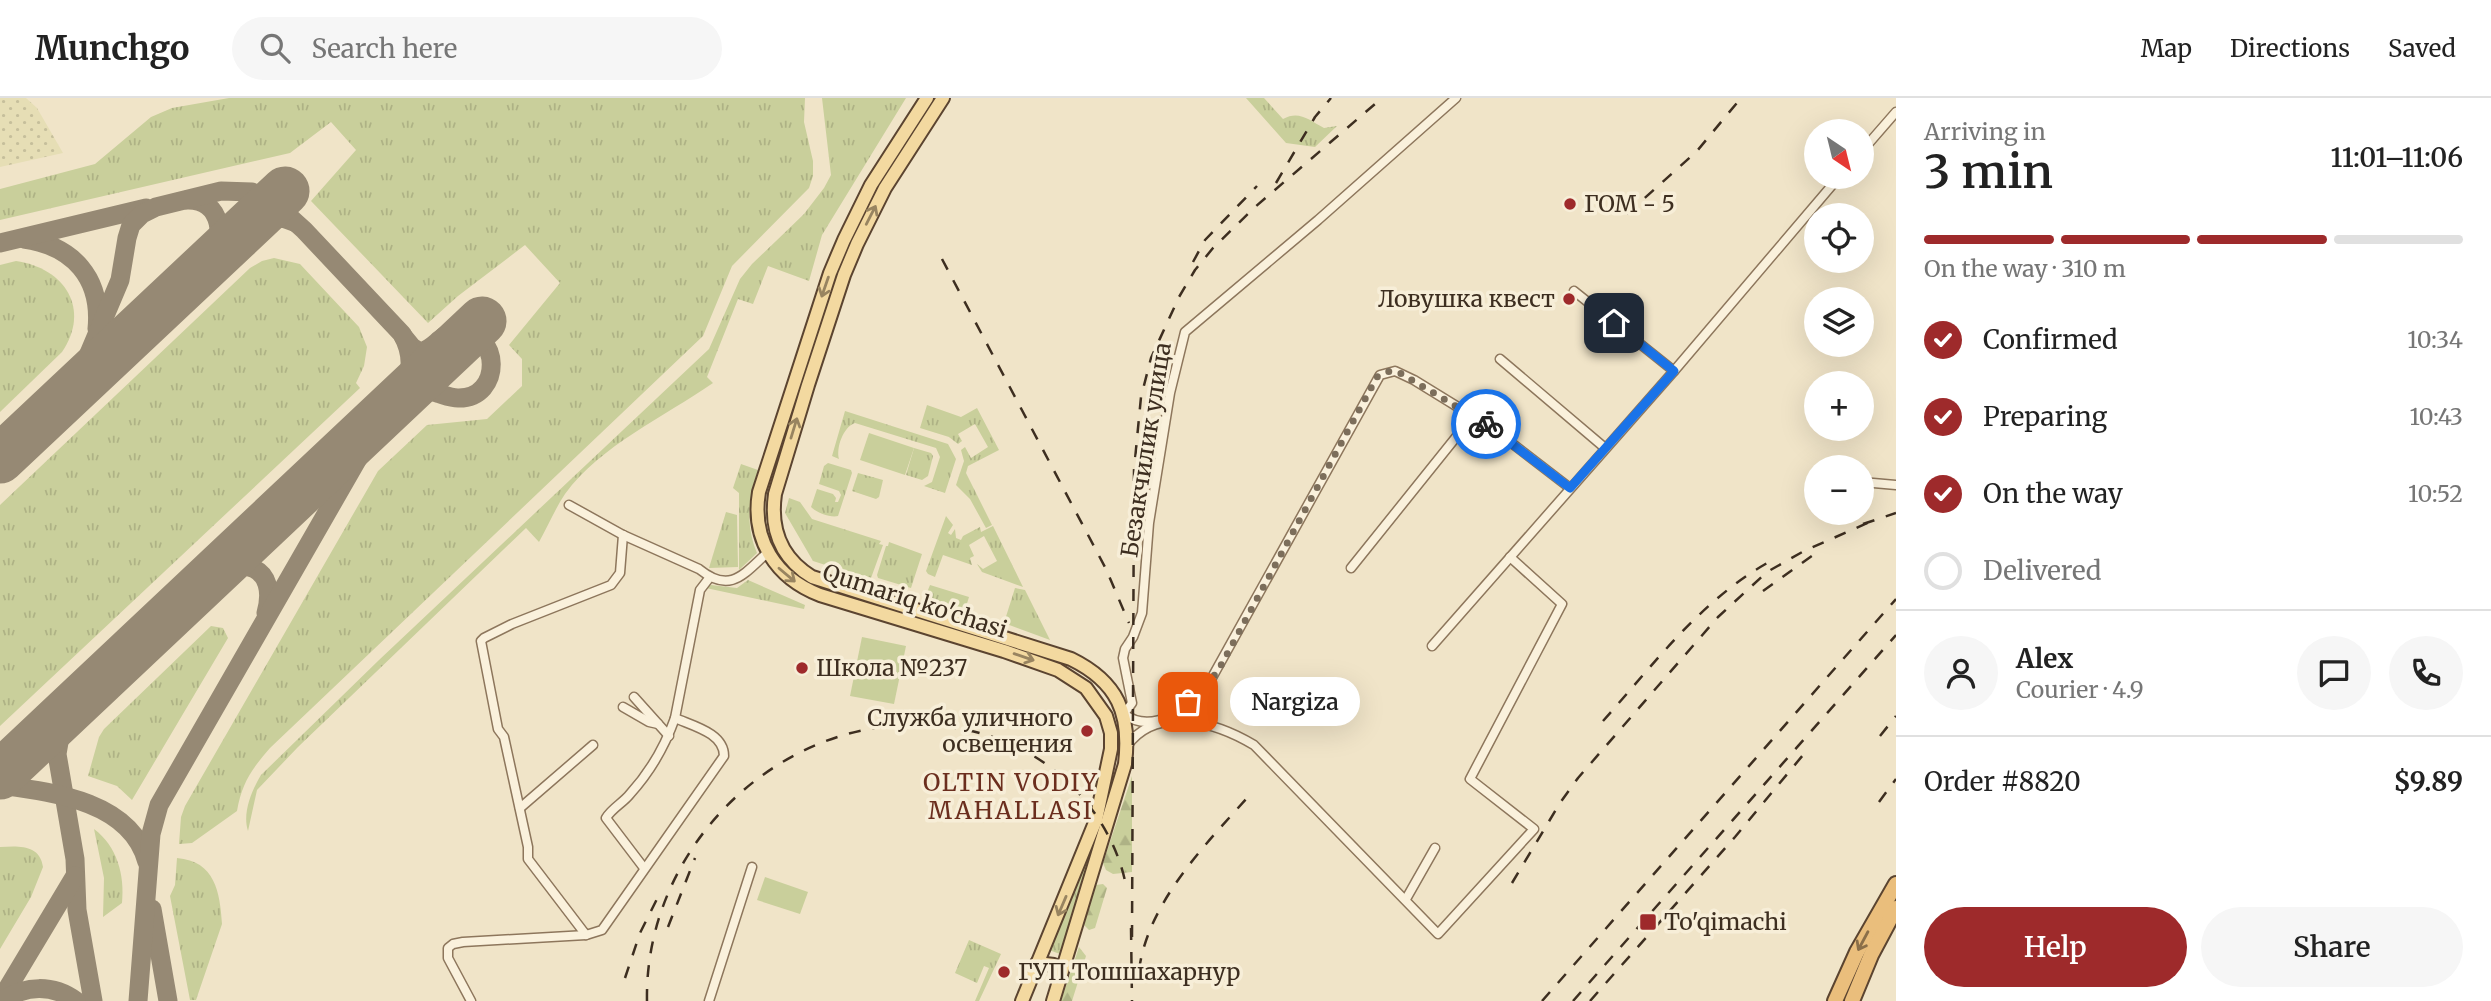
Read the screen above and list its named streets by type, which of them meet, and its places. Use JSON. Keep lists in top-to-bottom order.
{
  "streets": {
    "main road": ["Qumariq ko'chasi"],
    "street": ["Безакчилик улица"]
  },
  "crossings": [
    ["Безакчилик улица", "Qumariq ko'chasi"]
  ],
  "districts": ["OLTIN VODIY MAHALLASI"],
  "places": {
    "other": [
      "ГОМ - 5",
      "Ловушка квест",
      "Школа №237",
      "Nargiza",
      "Служба уличного освещения",
      "ГУП Тошшахарнур"
    ],
    "transit": ["To'qimachi"]
  },
  "north": "bottom right",
  "page": {
    "header": "Munchgo",
    "search": "Search here",
    "nav": ["Map", "Directions", "Saved"],
    "heading": ["3 min", "Arriving in", "11:01–11:06"],
    "panel": [
      "Alex",
      "Courier · 4.9",
      "Order #8820",
      "$9.89"
    ],
    "map_buttons": ["+", "−"],
    "bar": "On the way · 310 m",
    "list": [
      ["Confirmed", "10:34"],
      ["Preparing", "10:43"],
      ["On the way", "10:52"],
      "Delivered"
    ],
    "bubble": "Nargiza",
    "buttons": ["Help", "Share"]
  }
}
